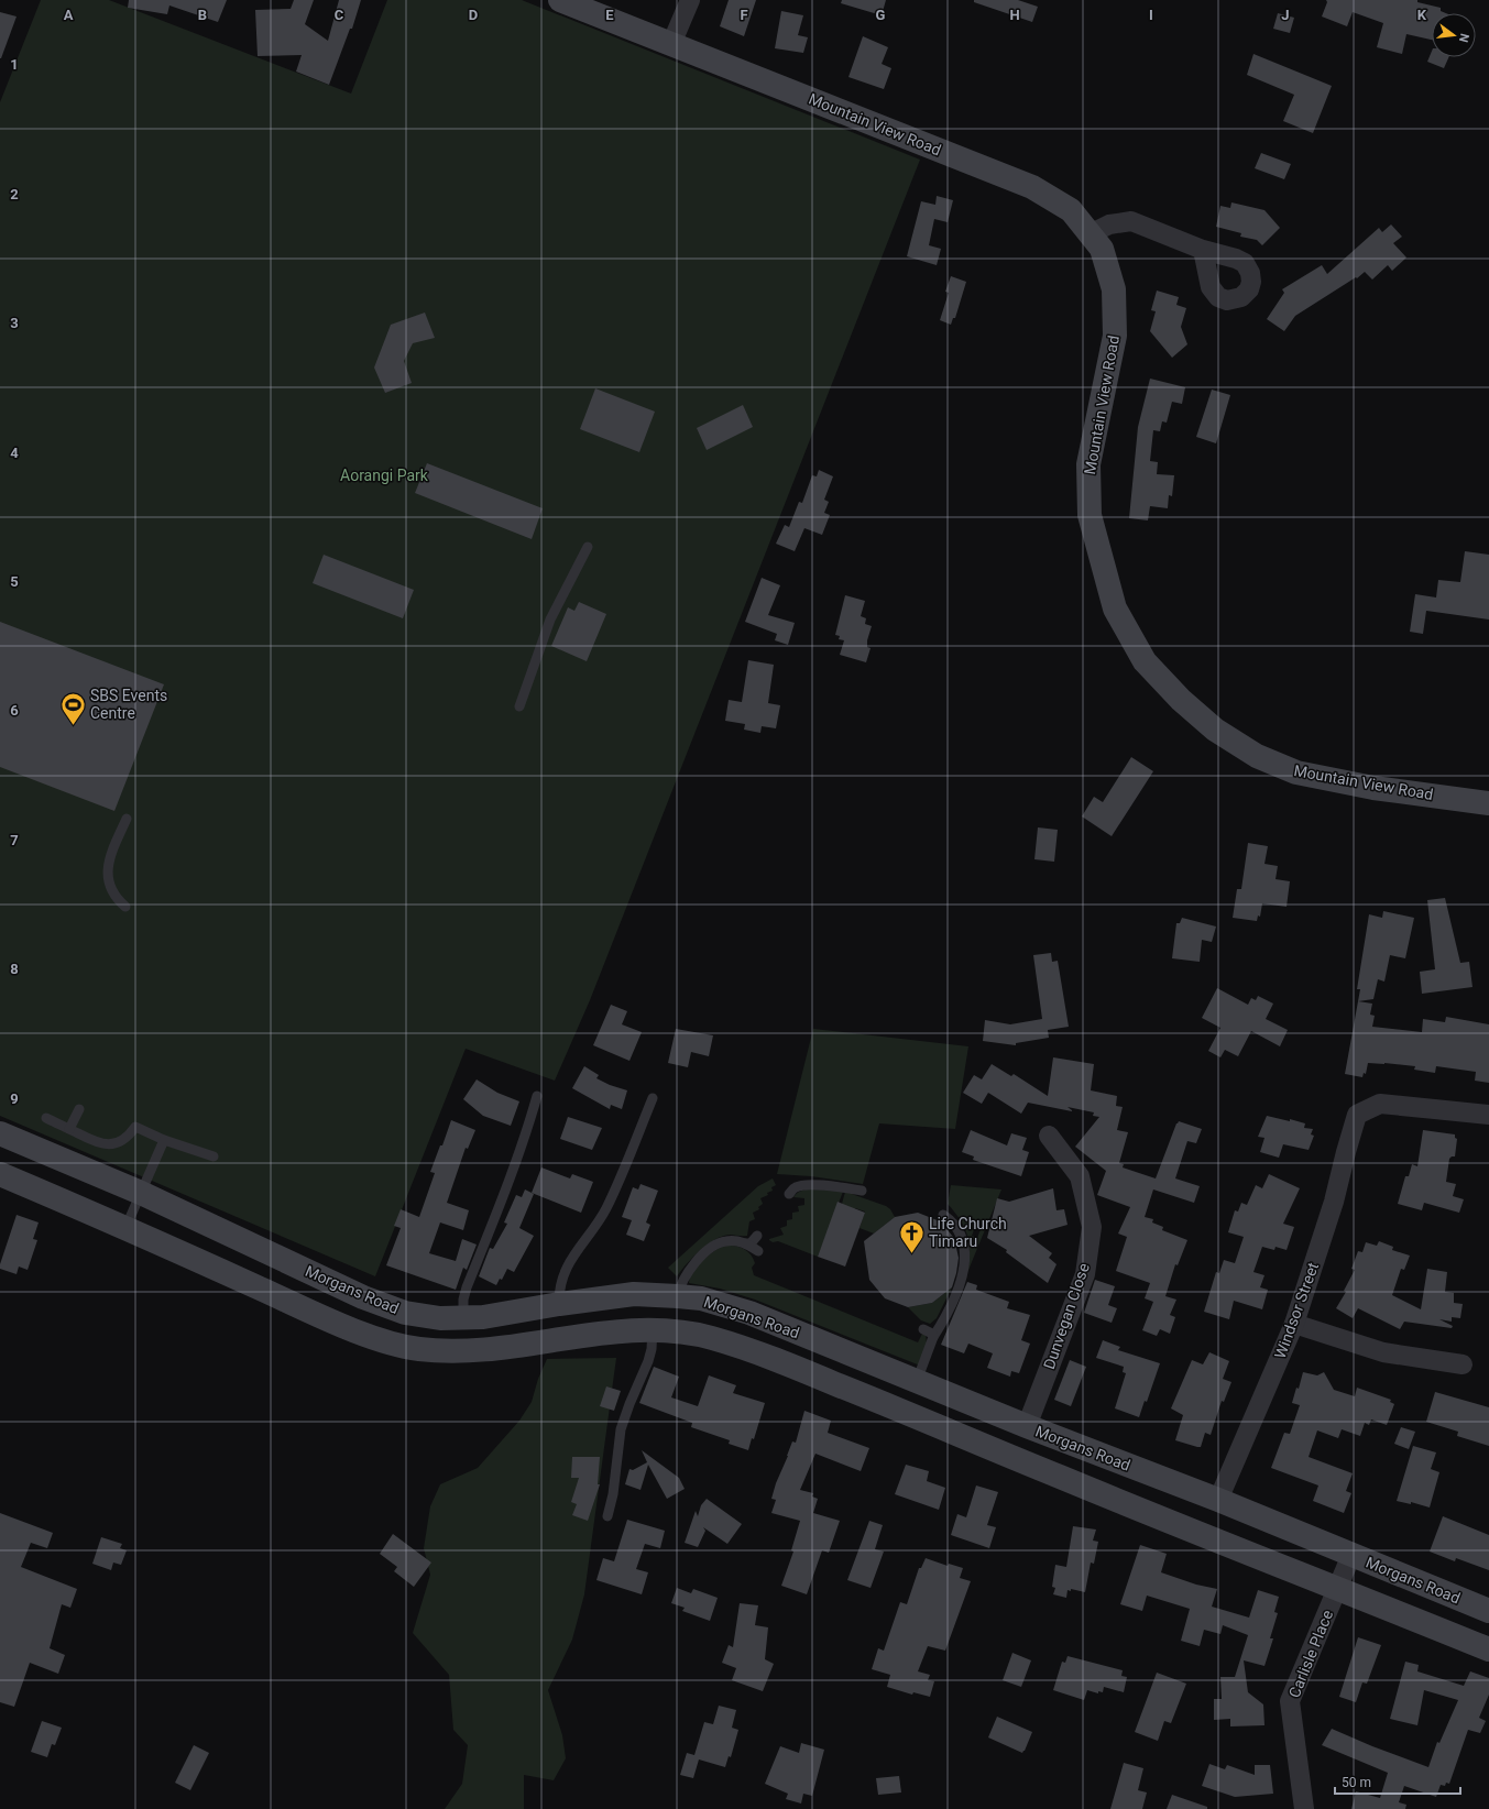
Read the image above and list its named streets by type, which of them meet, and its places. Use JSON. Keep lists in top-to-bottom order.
{
  "streets": {
    "street": [
      "Mountain View Road",
      "Morgans Road",
      "Windsor Street",
      "Dunvegan Close",
      "Carlisle Place"
    ]
  },
  "crossings": [
    ["Morgans Road", "Windsor Street"],
    ["Morgans Road", "Dunvegan Close"],
    ["Morgans Road", "Carlisle Place"]
  ],
  "parks": ["Aorangi Park"],
  "places": {
    "sports": ["SBS Events Centre"],
    "church": ["Life Church Timaru"]
  },
  "scale_bar": "50 m",
  "north": "right",
  "grid": {
    "columns": [
      "A",
      "B",
      "C",
      "D",
      "E",
      "F",
      "G",
      "H",
      "I",
      "J",
      "K"
    ],
    "rows": [
      "1",
      "2",
      "3",
      "4",
      "5",
      "6",
      "7",
      "8",
      "9"
    ]
  }
}
